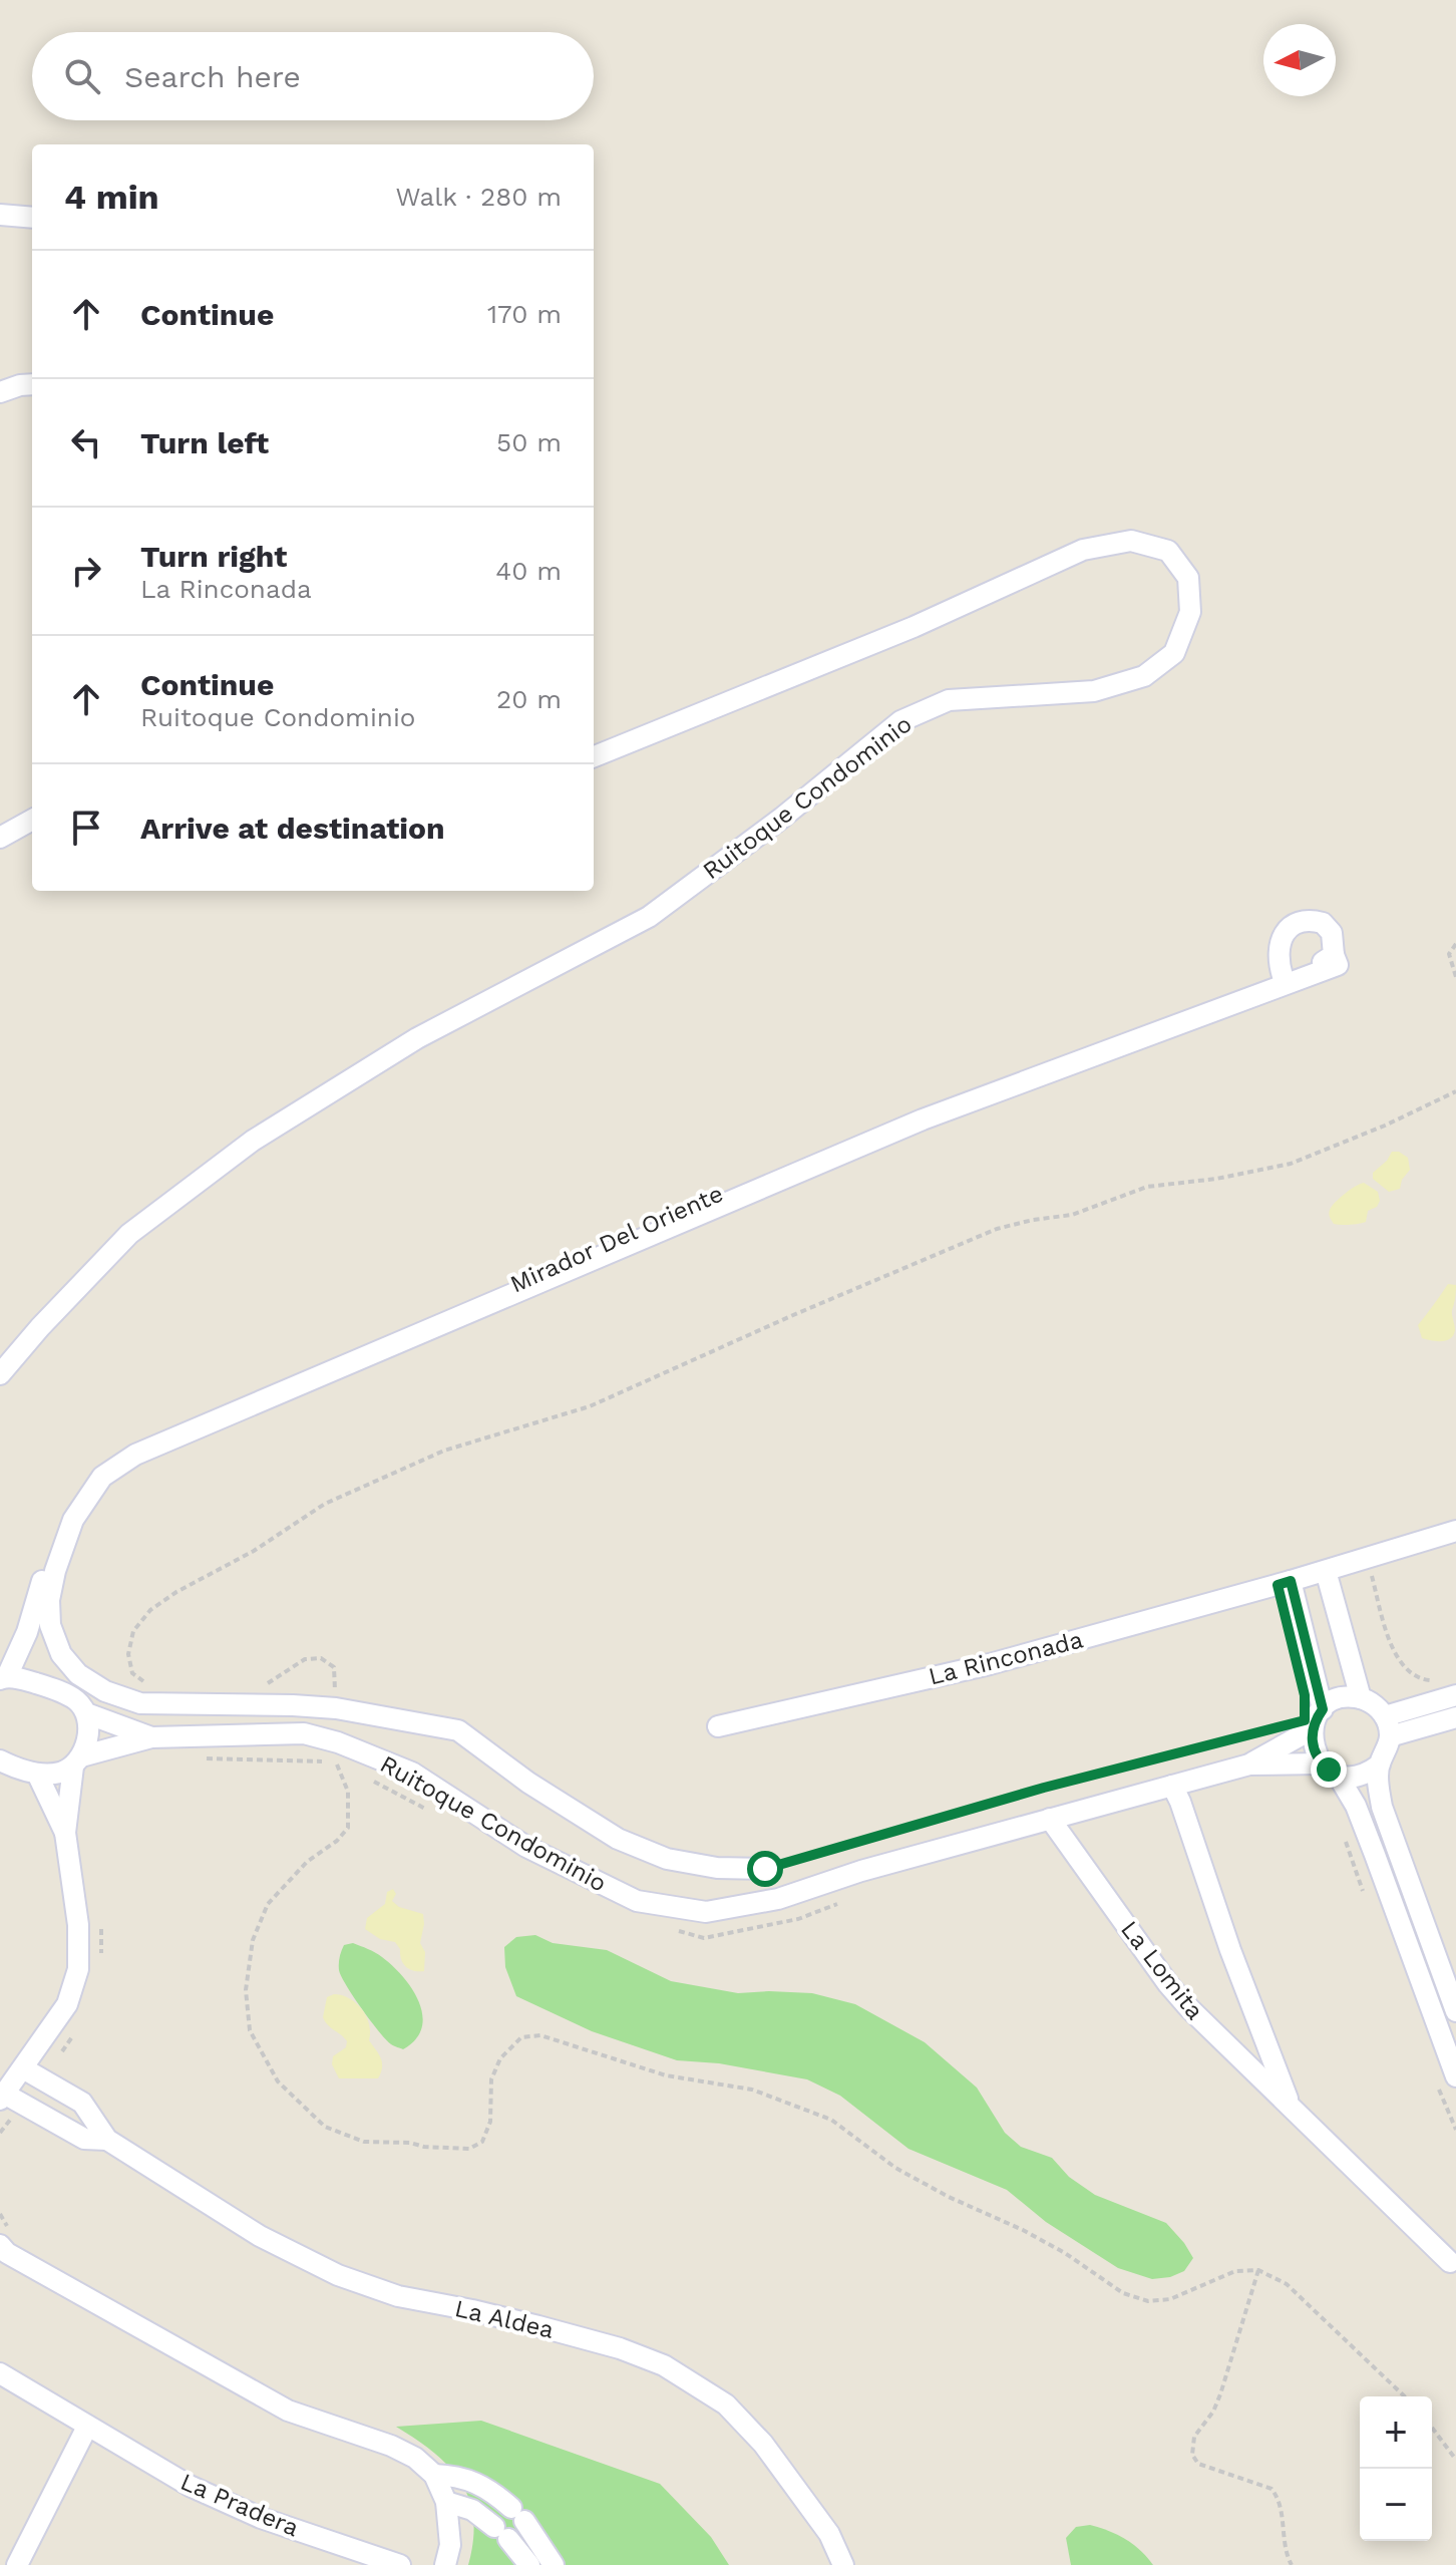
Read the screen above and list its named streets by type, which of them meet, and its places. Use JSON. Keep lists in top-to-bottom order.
{
  "streets": {
    "street": [
      "Ruitoque Condominio",
      "Mirador Del Oriente",
      "La Rinconada",
      "La Lomita",
      "La Aldea",
      "La Pradera"
    ]
  },
  "crossings": [
    ["Ruitoque Condominio", "Mirador Del Oriente"],
    ["Ruitoque Condominio", "La Lomita"]
  ],
  "north": "left",
  "page": {
    "search": "Search here",
    "heading": ["4 min", "Walk · 280 m"],
    "list": [
      ["Continue", "170 m"],
      ["Turn left", "50 m"],
      ["Turn right", "La Rinconada", "40 m"],
      ["Continue", "Ruitoque Condominio", "20 m"],
      "Arrive at destination"
    ],
    "map_buttons": ["+", "−"]
  }
}
